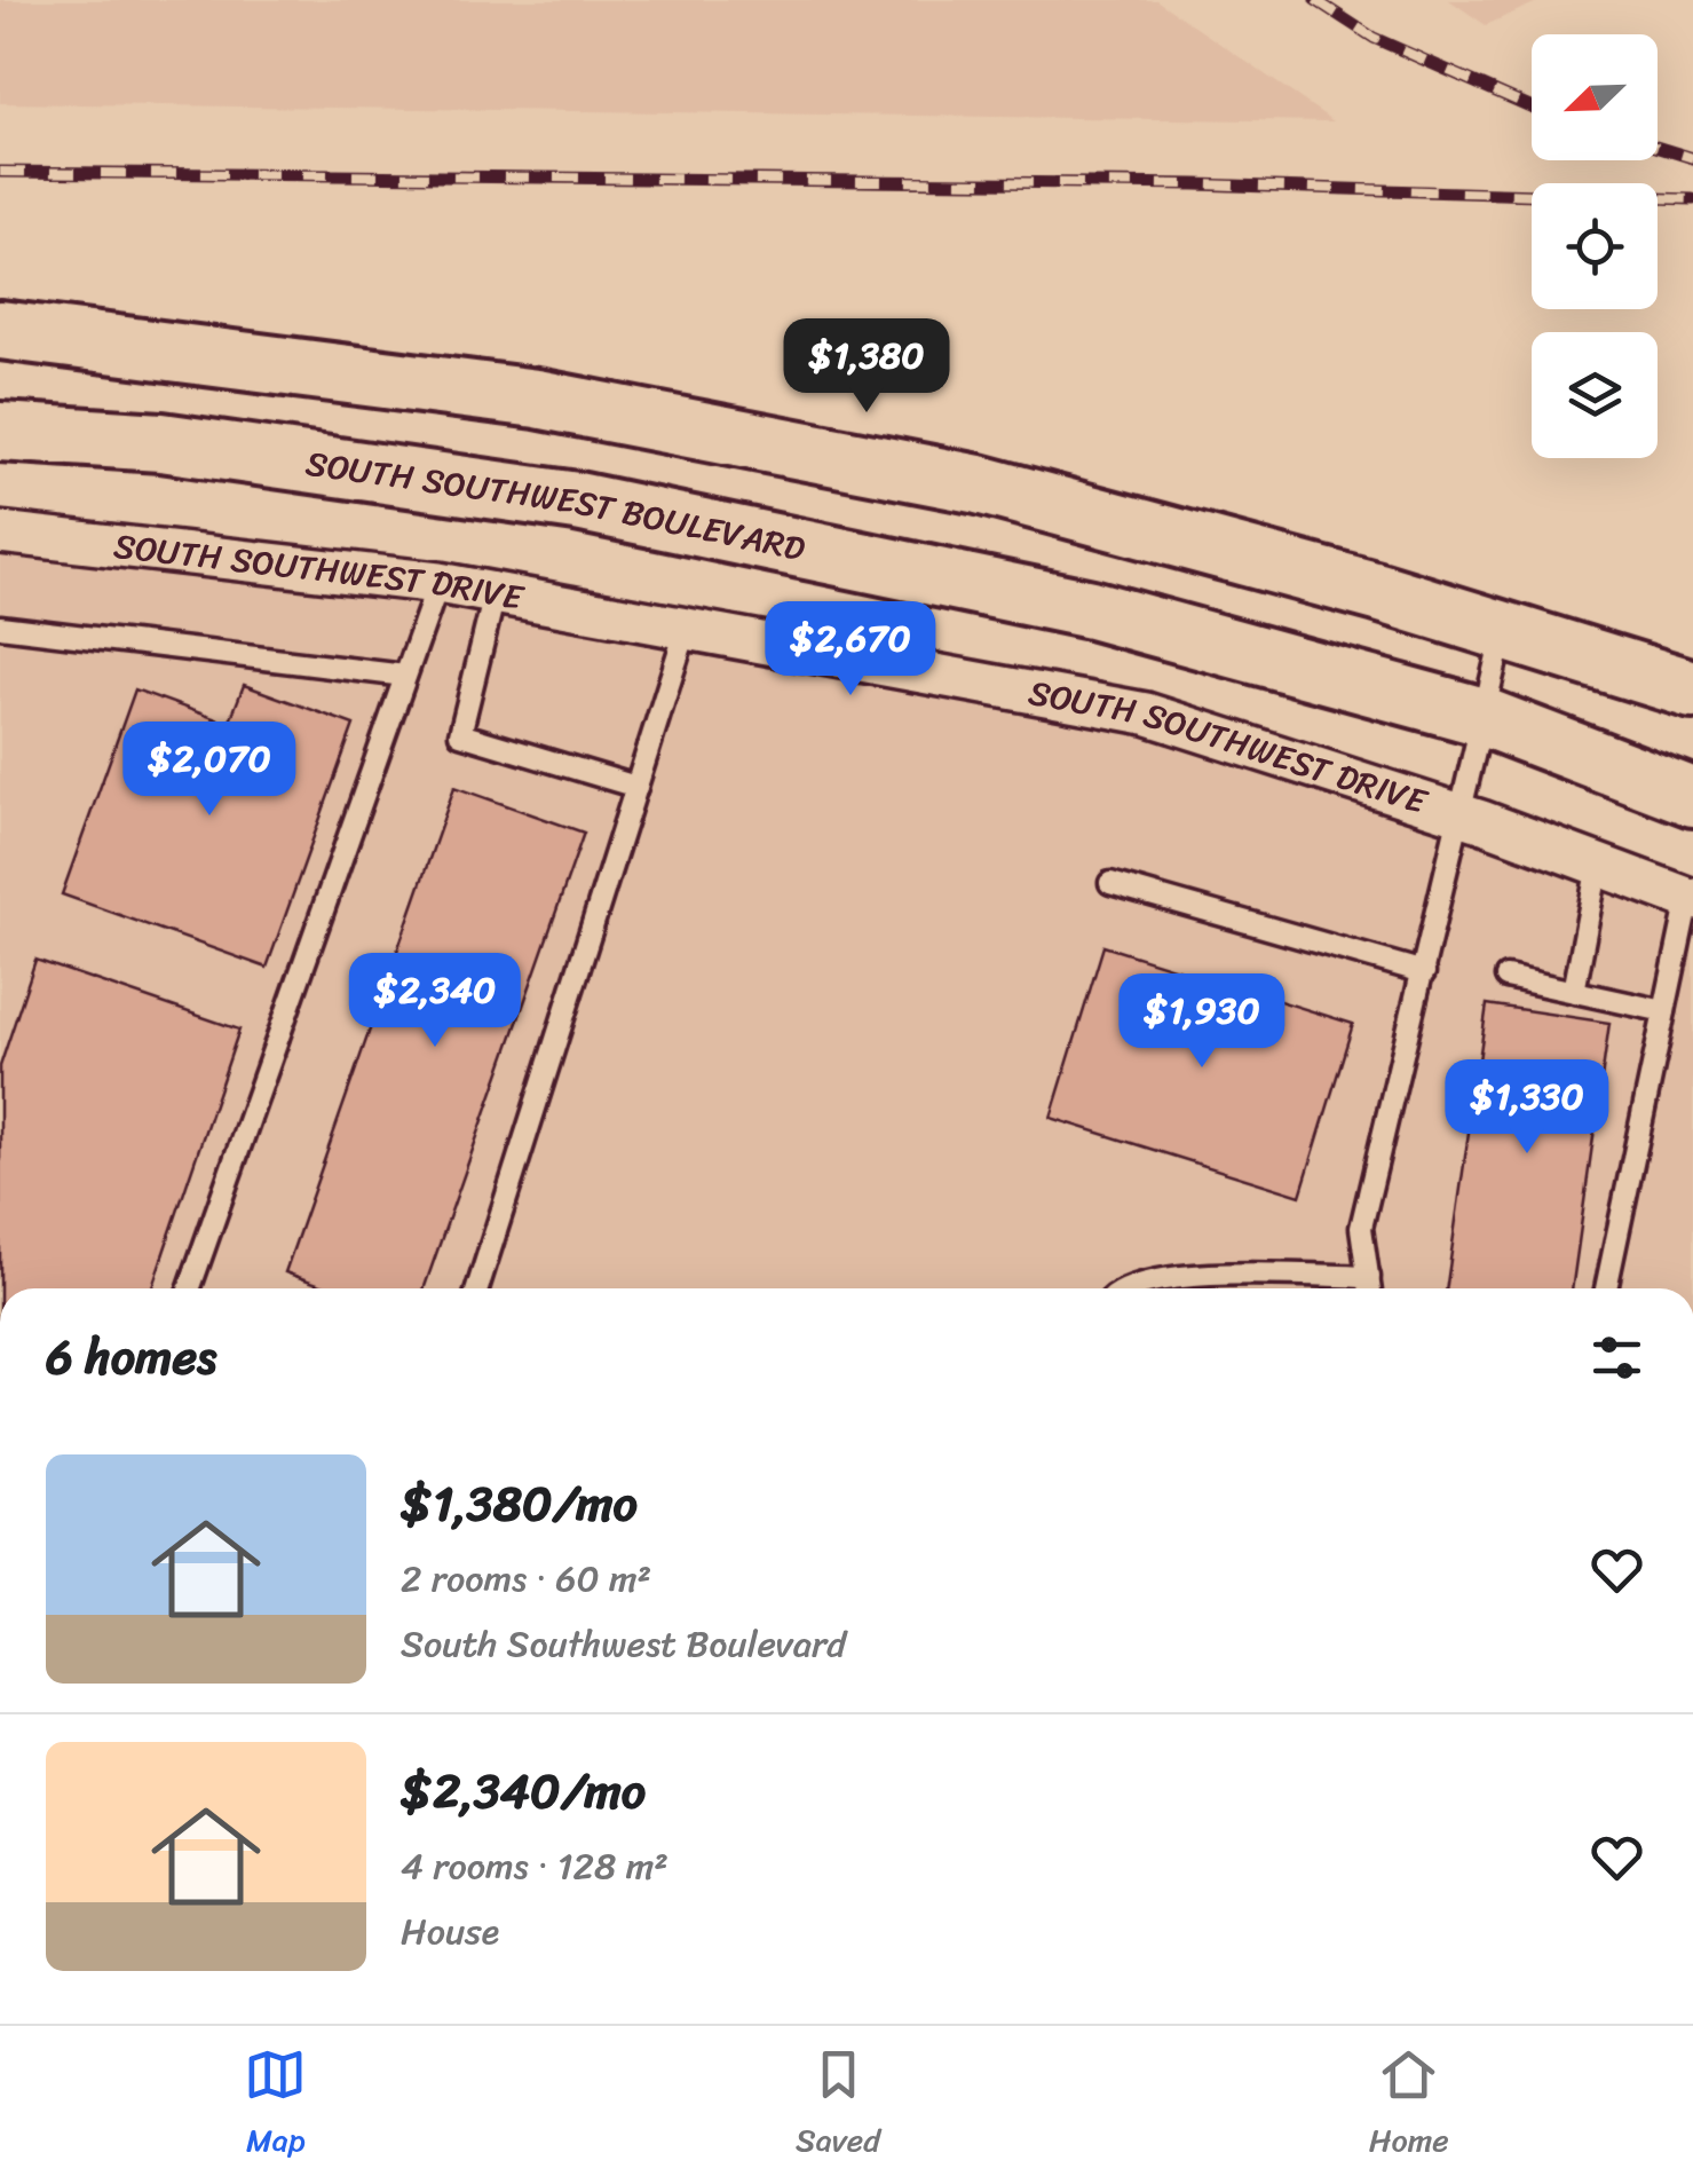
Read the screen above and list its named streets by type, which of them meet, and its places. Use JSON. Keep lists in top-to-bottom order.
{
  "streets": {
    "main road": ["SOUTH SOUTHWEST BOULEVARD"],
    "street": ["SOUTH SOUTHWEST DRIVE"]
  },
  "north": "bottom left",
  "page": {
    "price": [
      "$1,380",
      "$2,670",
      "$2,070",
      "$2,340",
      "$1,930",
      "$1,330"
    ],
    "heading": "6 homes",
    "list": [
      {
        "name": "$1,380/mo",
        "note": "2 rooms · 60 m² · South Southwest Boulevard"
      },
      {
        "name": "$2,340/mo",
        "note": "4 rooms · 128 m² · House"
      }
    ],
    "tabs": ["Map", "Saved", "Home"]
  }
}
